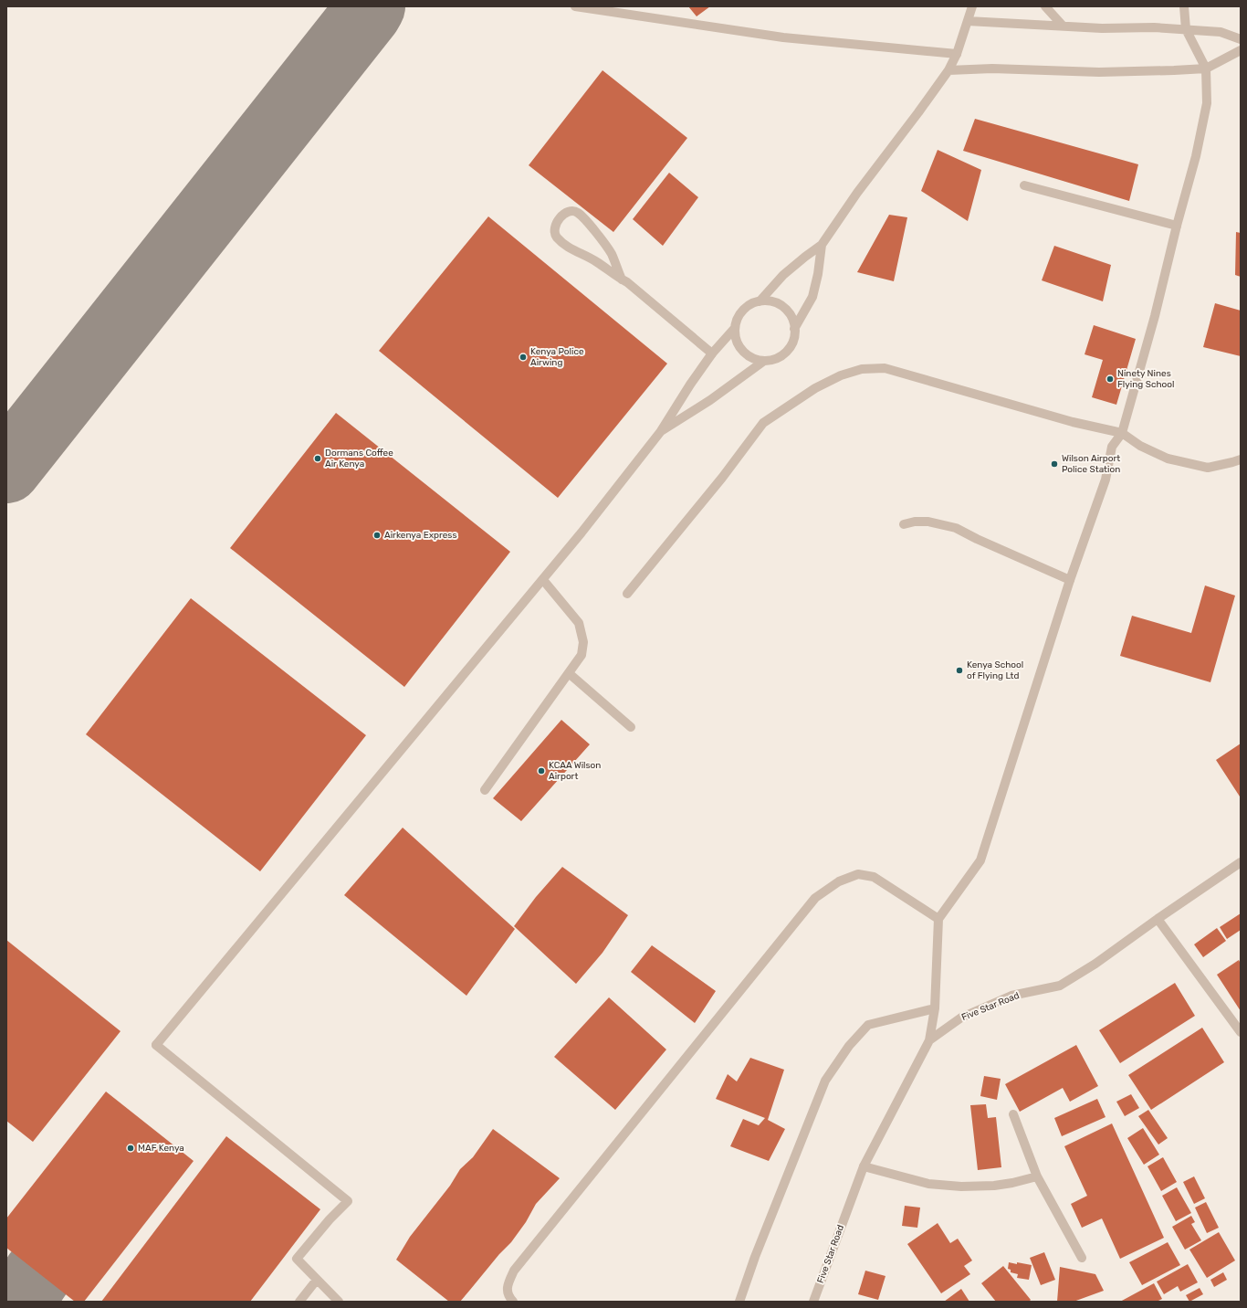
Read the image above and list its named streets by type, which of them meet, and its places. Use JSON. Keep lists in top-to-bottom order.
{
  "streets": {
    "street": ["Five Star Road"]
  },
  "places": [
    "Kenya Police Airwing",
    "Ninety Nines Flying School",
    "Dormans Coffee Air Kenya",
    "Wilson Airport Police Station",
    "Airkenya Express",
    "Kenya School of Flying Ltd",
    "KCAA Wilson Airport",
    "MAF Kenya"
  ]
}
